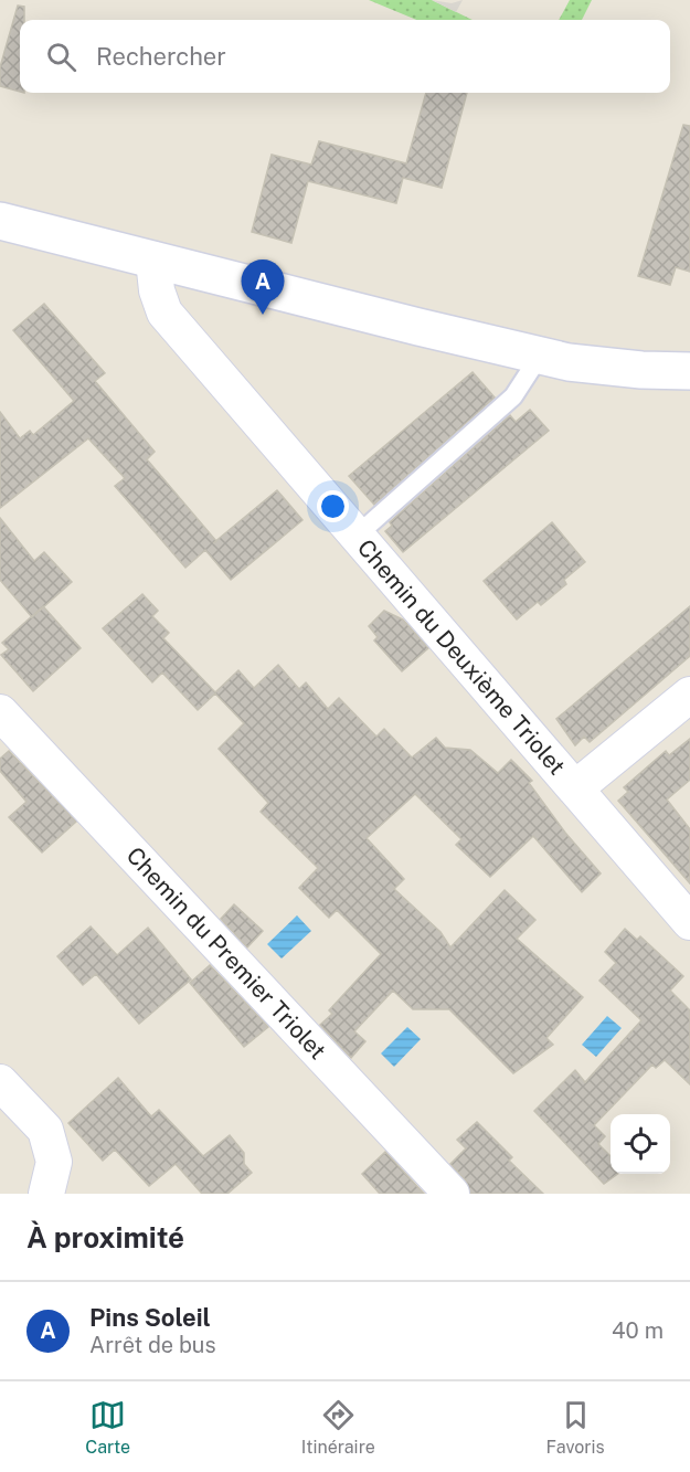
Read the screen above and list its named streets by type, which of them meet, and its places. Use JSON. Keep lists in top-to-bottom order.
{
  "streets": {
    "street": ["Chemin du Deuxième Triolet", "Chemin du Premier Triolet"]
  },
  "page": {
    "search": "Rechercher",
    "pins": "A",
    "heading": "À proximité",
    "list": [
      {
        "mark": "A",
        "name": "Pins Soleil",
        "note": "Arrêt de bus",
        "value": "40 m"
      }
    ],
    "nav": ["Carte", "Itinéraire", "Favoris"]
  }
}
